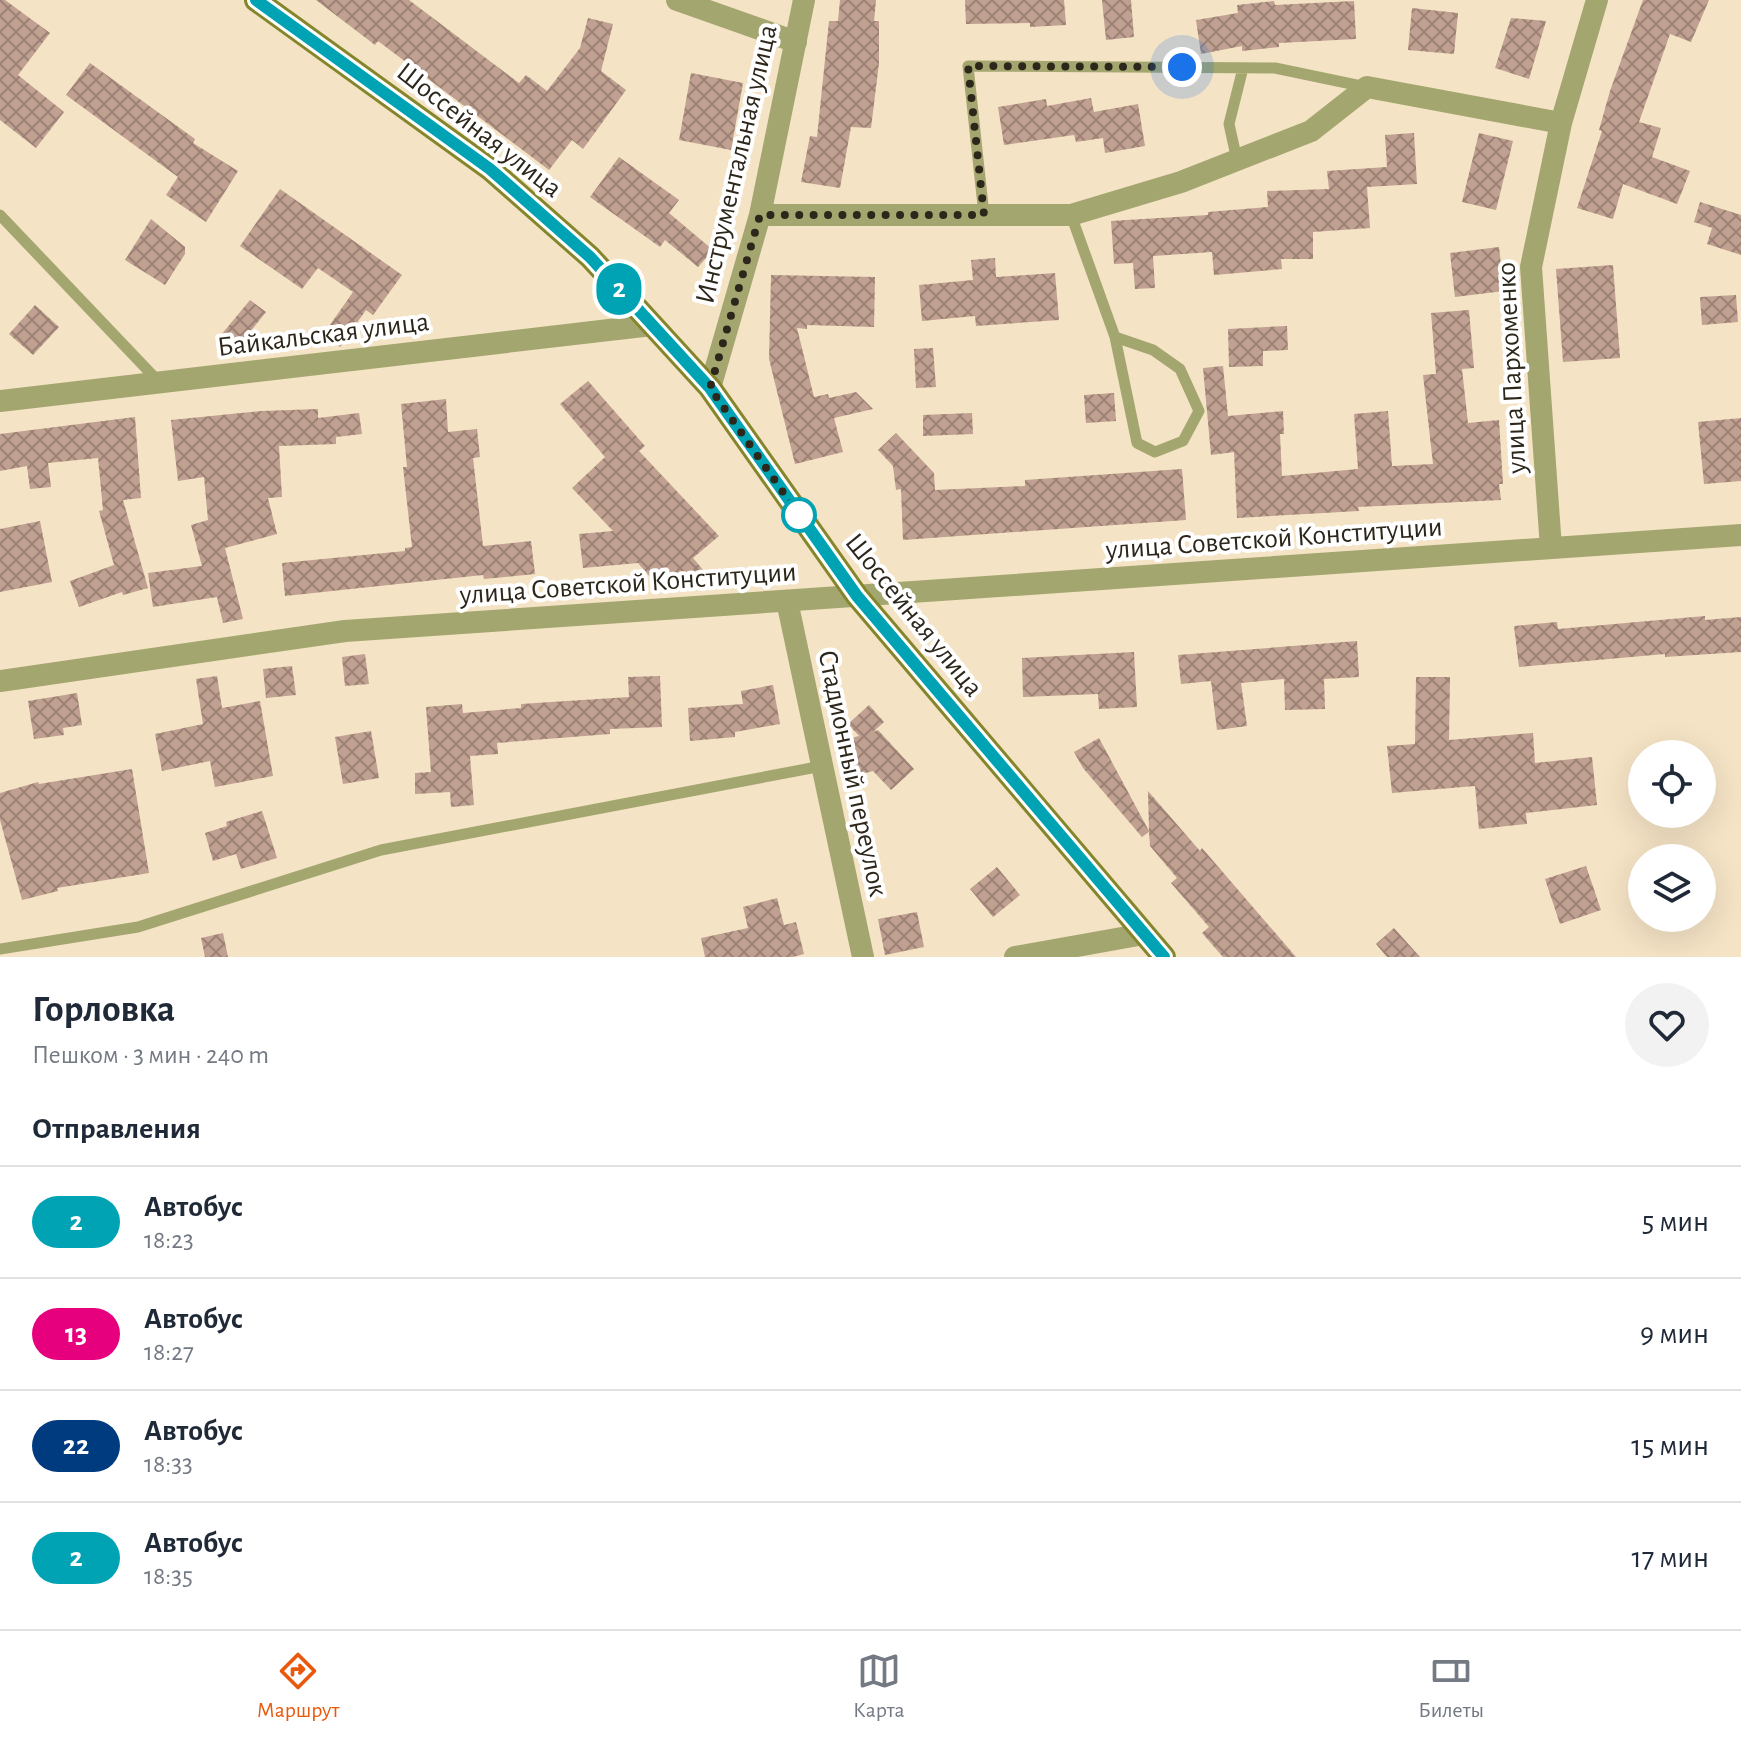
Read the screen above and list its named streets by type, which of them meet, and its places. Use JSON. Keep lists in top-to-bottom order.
{
  "streets": {
    "street": [
      "Шоссейная улица",
      "Инструментальная улица",
      "Байкальская улица",
      "улица Пархоменко",
      "улица Советской Конституции",
      "Стадионный переулок"
    ]
  },
  "crossings": [
    ["Шоссейная улица", "Инструментальная улица"],
    ["Шоссейная улица", "Байкальская улица"],
    ["Шоссейная улица", "улица Советской Конституции"],
    ["улица Пархоменко", "улица Советской Конституции"],
    ["улица Советской Конституции", "Стадионный переулок"]
  ],
  "lines": ["bus line 2"],
  "page": {
    "on_map": "2",
    "heading": [
      ["Горловка", "Пешком · 3 мин · 240 m"],
      "Отправления"
    ],
    "list": [
      {
        "mark": "2",
        "name": "Автобус",
        "note": "18:23",
        "value": "5 мин"
      },
      {
        "mark": "13",
        "name": "Автобус",
        "note": "18:27",
        "value": "9 мин"
      },
      {
        "mark": "22",
        "name": "Автобус",
        "note": "18:33",
        "value": "15 мин"
      },
      {
        "mark": "2",
        "name": "Автобус",
        "note": "18:35",
        "value": "17 мин"
      }
    ],
    "tabs": ["Маршрут", "Карта", "Билеты"]
  }
}
